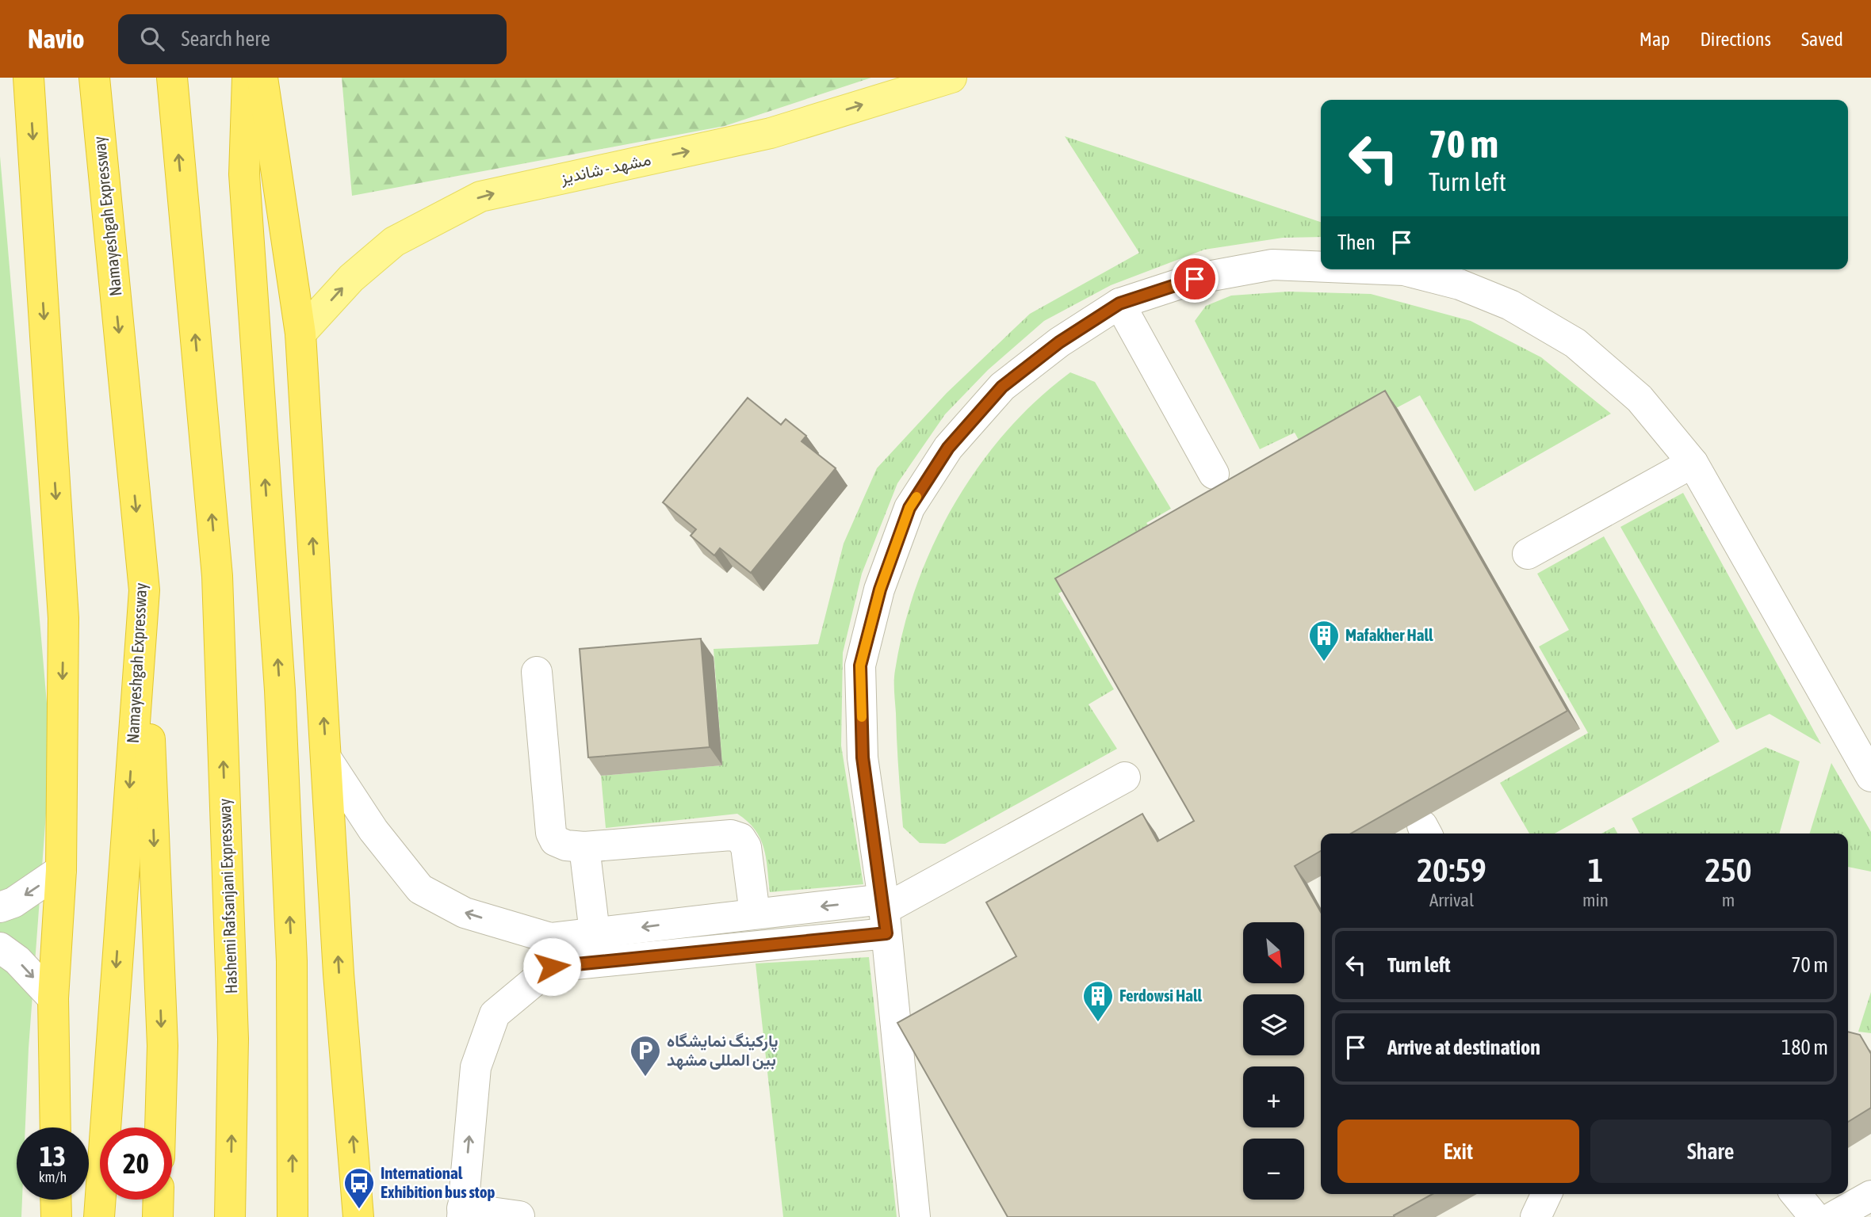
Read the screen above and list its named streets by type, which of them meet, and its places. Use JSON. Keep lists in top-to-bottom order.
{
  "streets": {
    "highway": ["Namayeshgah Expressway", "Hashemi Rafsanjani Expressway"],
    "main road": ["مشهد - شاندیز"]
  },
  "one_way": ["مشهد - شاندیز"],
  "places": {
    "building": ["Mafakher Hall", "Ferdowsi Hall"],
    "parking": ["پارکینگ نمایشگاه بین المللی مشهد"],
    "bus stop": ["International Exhibition bus stop"]
  },
  "north": "bottom right",
  "page": {
    "header": "Navio",
    "search": "Search here",
    "nav": ["Map", "Directions", "Saved"],
    "turn": ["70 m", "Turn left"],
    "then": "Then",
    "eta": [
      "20:59",
      "Arrival",
      "1",
      "min",
      "250",
      "m"
    ],
    "map_buttons": ["+", "−"],
    "list": [
      {
        "name": "Turn left",
        "value": "70 m"
      },
      {
        "name": "Arrive at destination",
        "value": "180 m"
      }
    ],
    "buttons": ["Exit", "Share"],
    "speed": "13 km/h",
    "limit": "20"
  }
}
